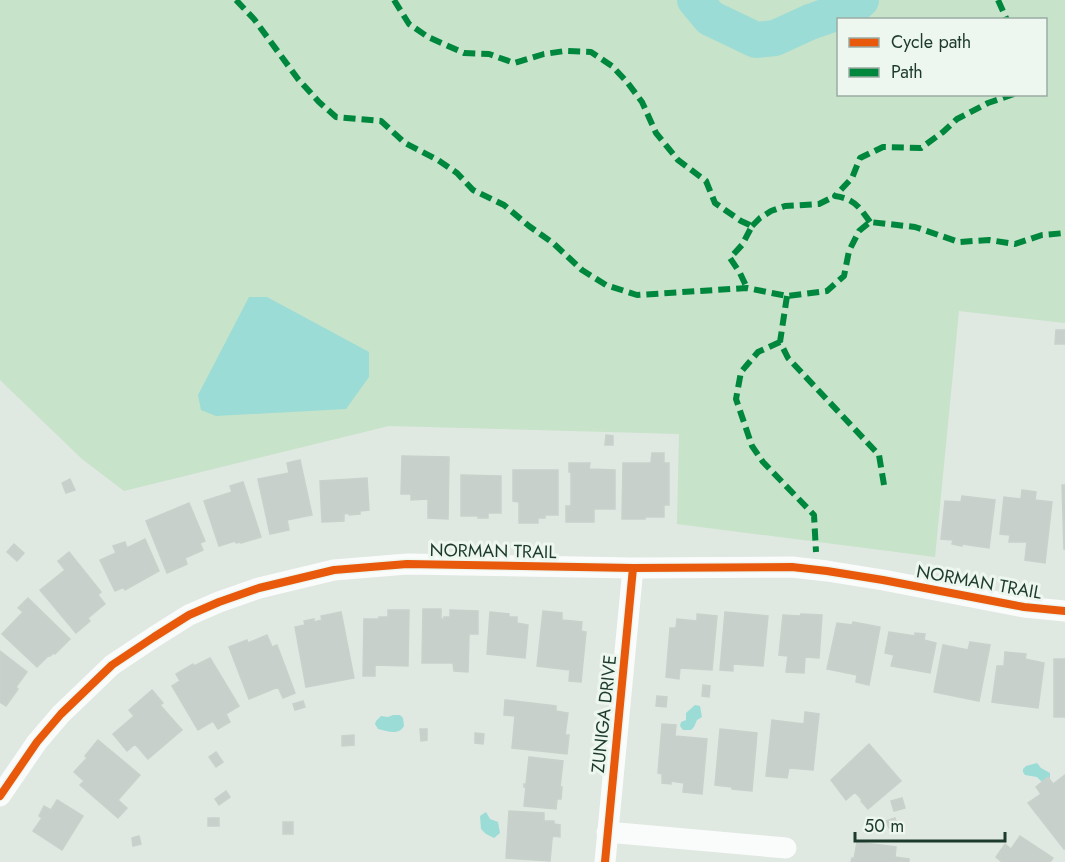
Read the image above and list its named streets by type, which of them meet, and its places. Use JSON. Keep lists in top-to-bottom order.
{
  "streets": {
    "street": ["NORMAN TRAIL", "ZUNIGA DRIVE"]
  },
  "crossings": [
    ["NORMAN TRAIL", "ZUNIGA DRIVE"]
  ],
  "legend": ["Cycle path", "Path"],
  "scale_bar": "50 m"
}
